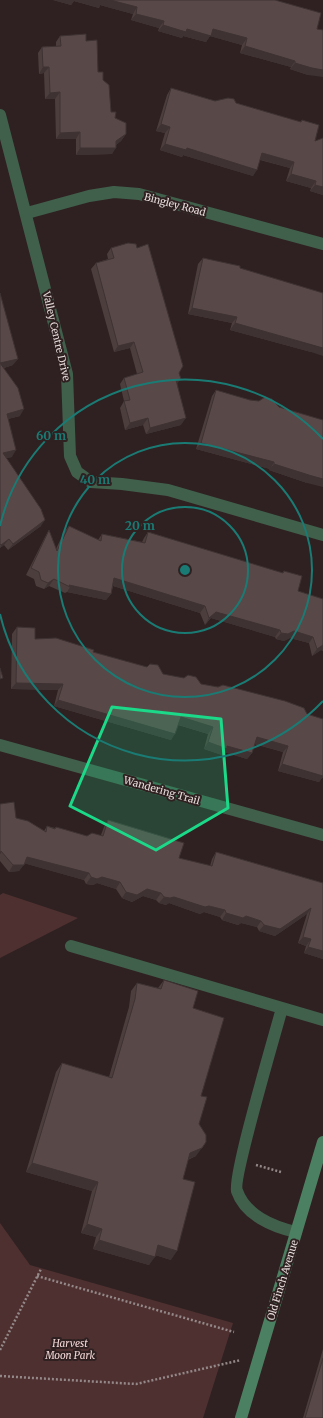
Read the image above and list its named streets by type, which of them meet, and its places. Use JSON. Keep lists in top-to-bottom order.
{
  "streets": {
    "street": [
      "Bingley Road",
      "Valley Centre Drive",
      "Wandering Trail",
      "Old Finch Avenue"
    ]
  },
  "crossings": [
    ["Bingley Road", "Valley Centre Drive"]
  ],
  "parks": ["Harvest Moon Park"],
  "rings": ["60 m", "40 m", "20 m"]
}
